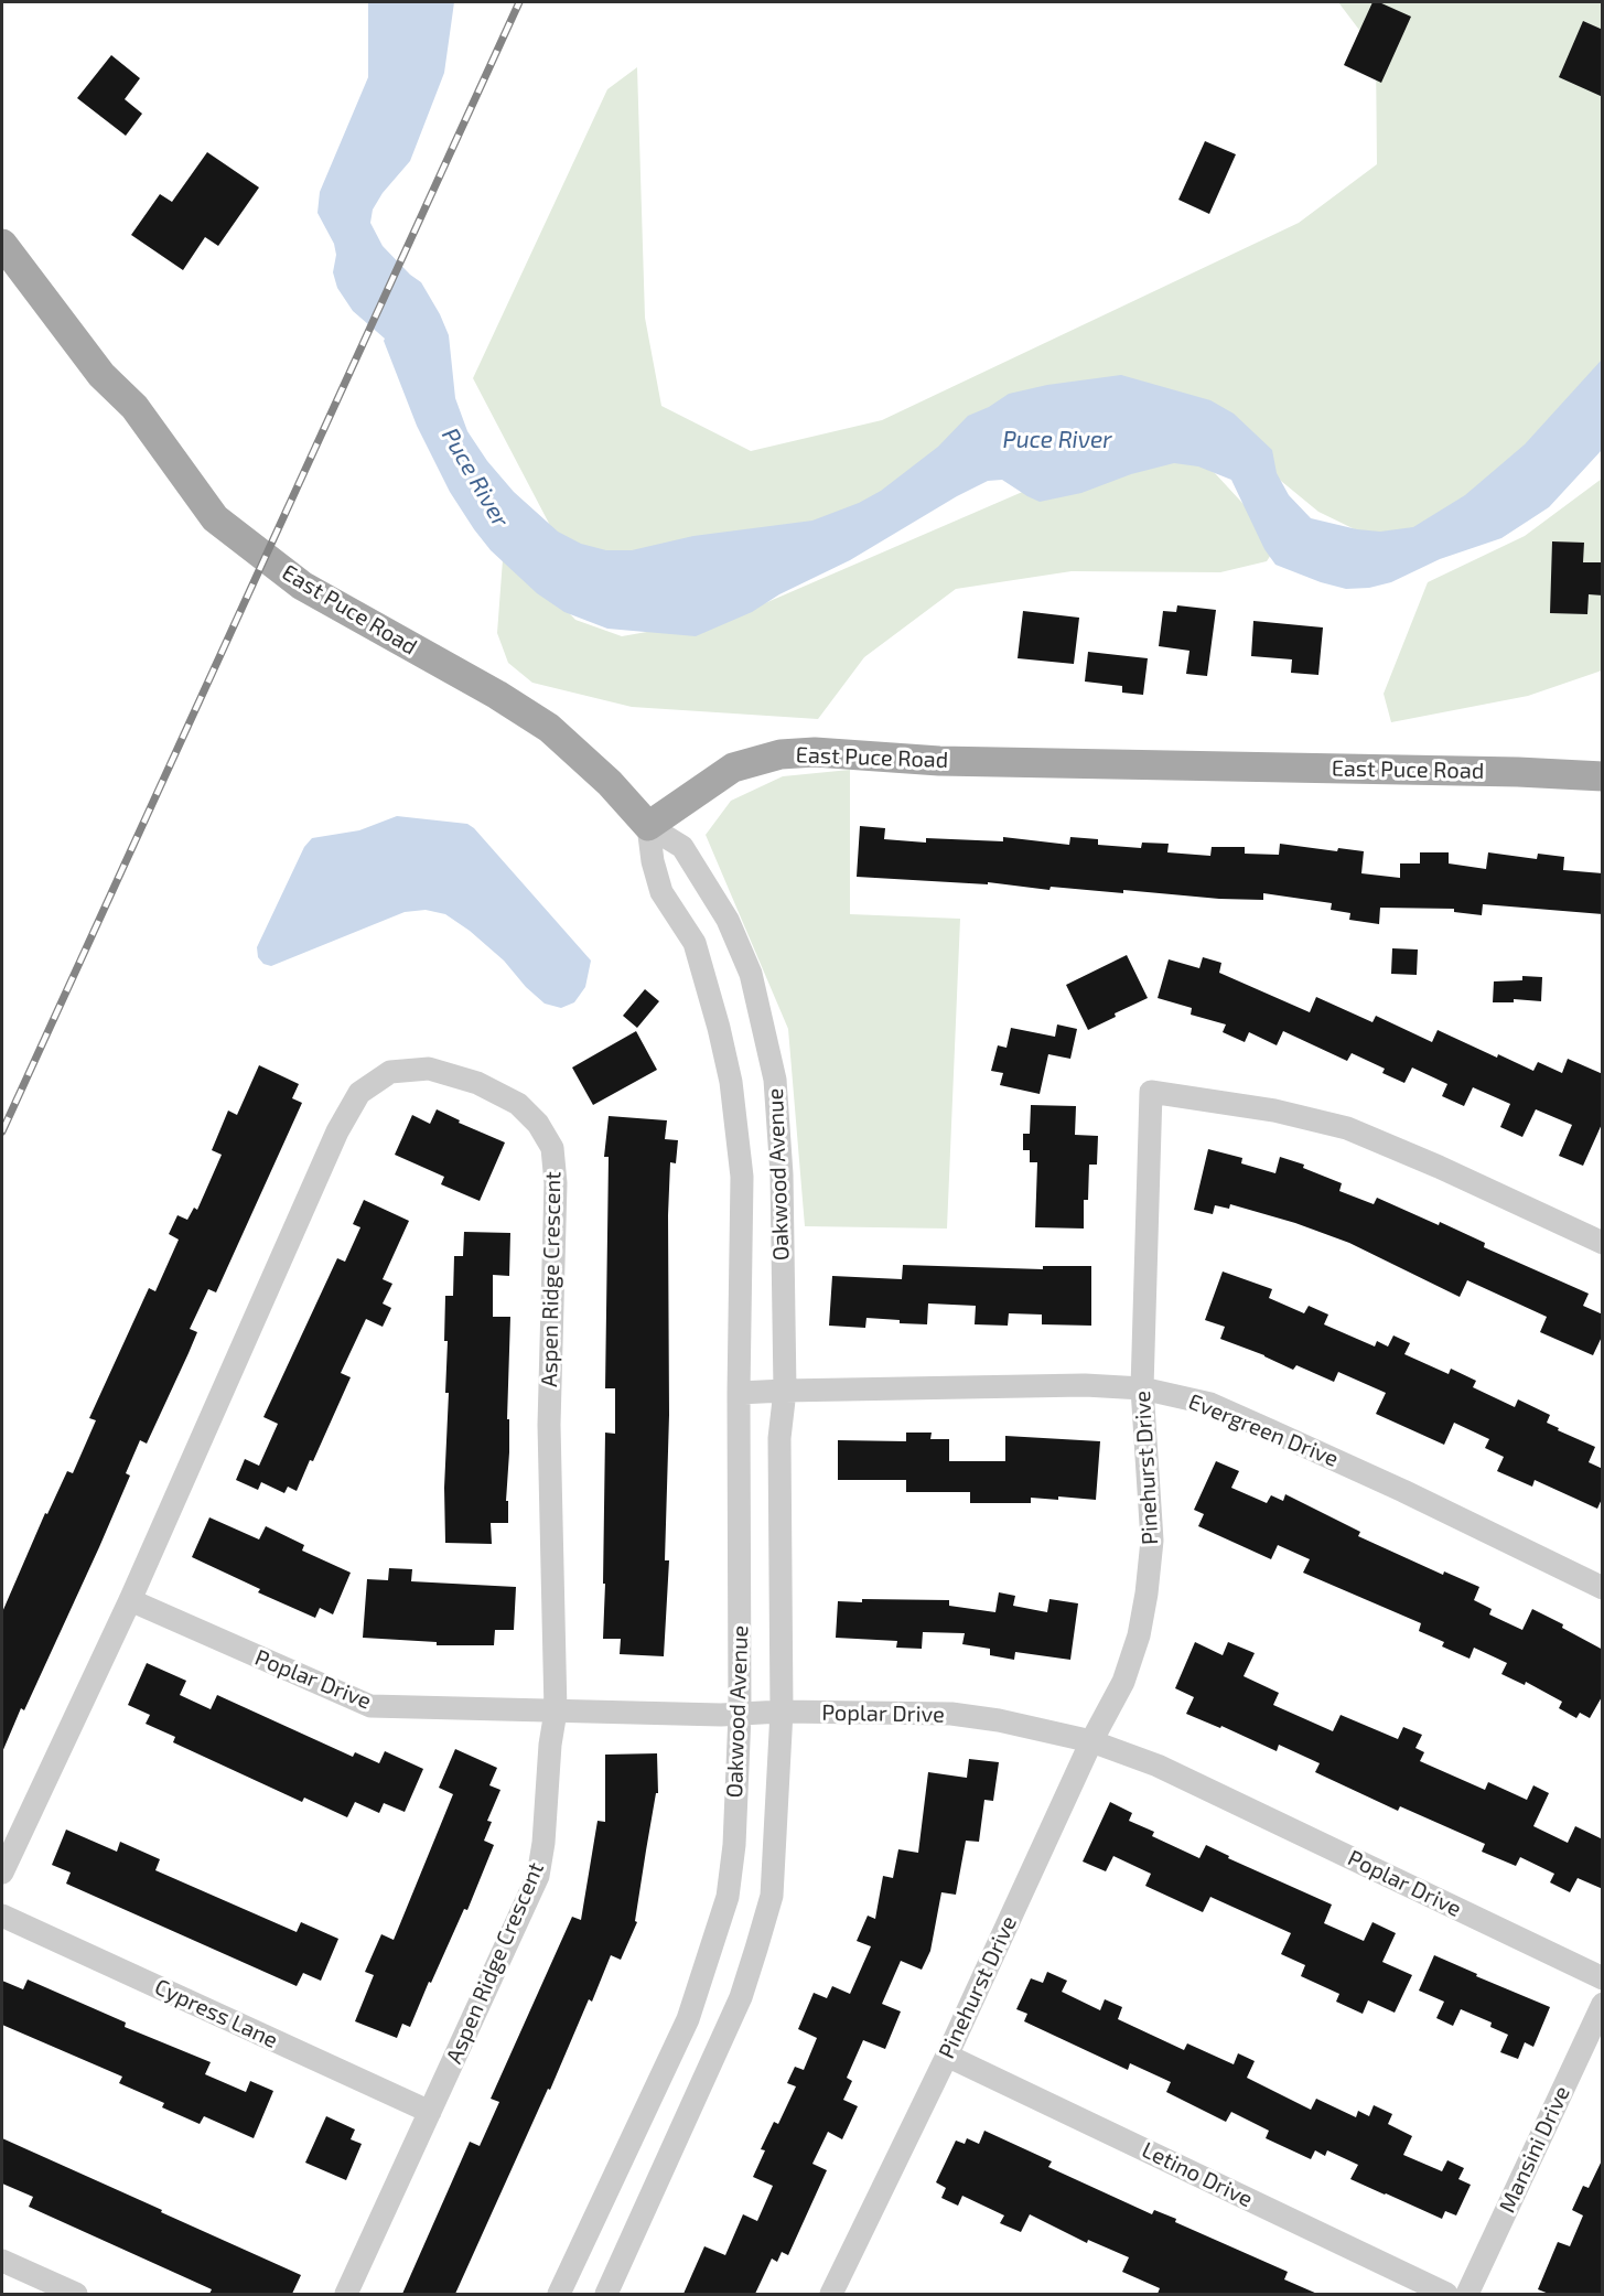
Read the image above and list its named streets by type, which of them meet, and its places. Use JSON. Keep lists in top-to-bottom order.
{
  "streets": {
    "main road": ["East Puce Road"],
    "street": [
      "Oakwood Avenue",
      "Aspen Ridge Crescent",
      "Evergreen Drive",
      "Pinehurst Drive",
      "Poplar Drive",
      "Cypress Lane",
      "Mansini Drive",
      "Letino Drive"
    ]
  },
  "crossings": [
    ["East Puce Road", "Oakwood Avenue"],
    ["Oakwood Avenue", "Evergreen Drive"],
    ["Oakwood Avenue", "Poplar Drive"],
    ["Aspen Ridge Crescent", "Poplar Drive"],
    ["Aspen Ridge Crescent", "Cypress Lane"],
    ["Evergreen Drive", "Pinehurst Drive"],
    ["Pinehurst Drive", "Poplar Drive"],
    ["Pinehurst Drive", "Letino Drive"]
  ],
  "water": ["Puce River"]
}
